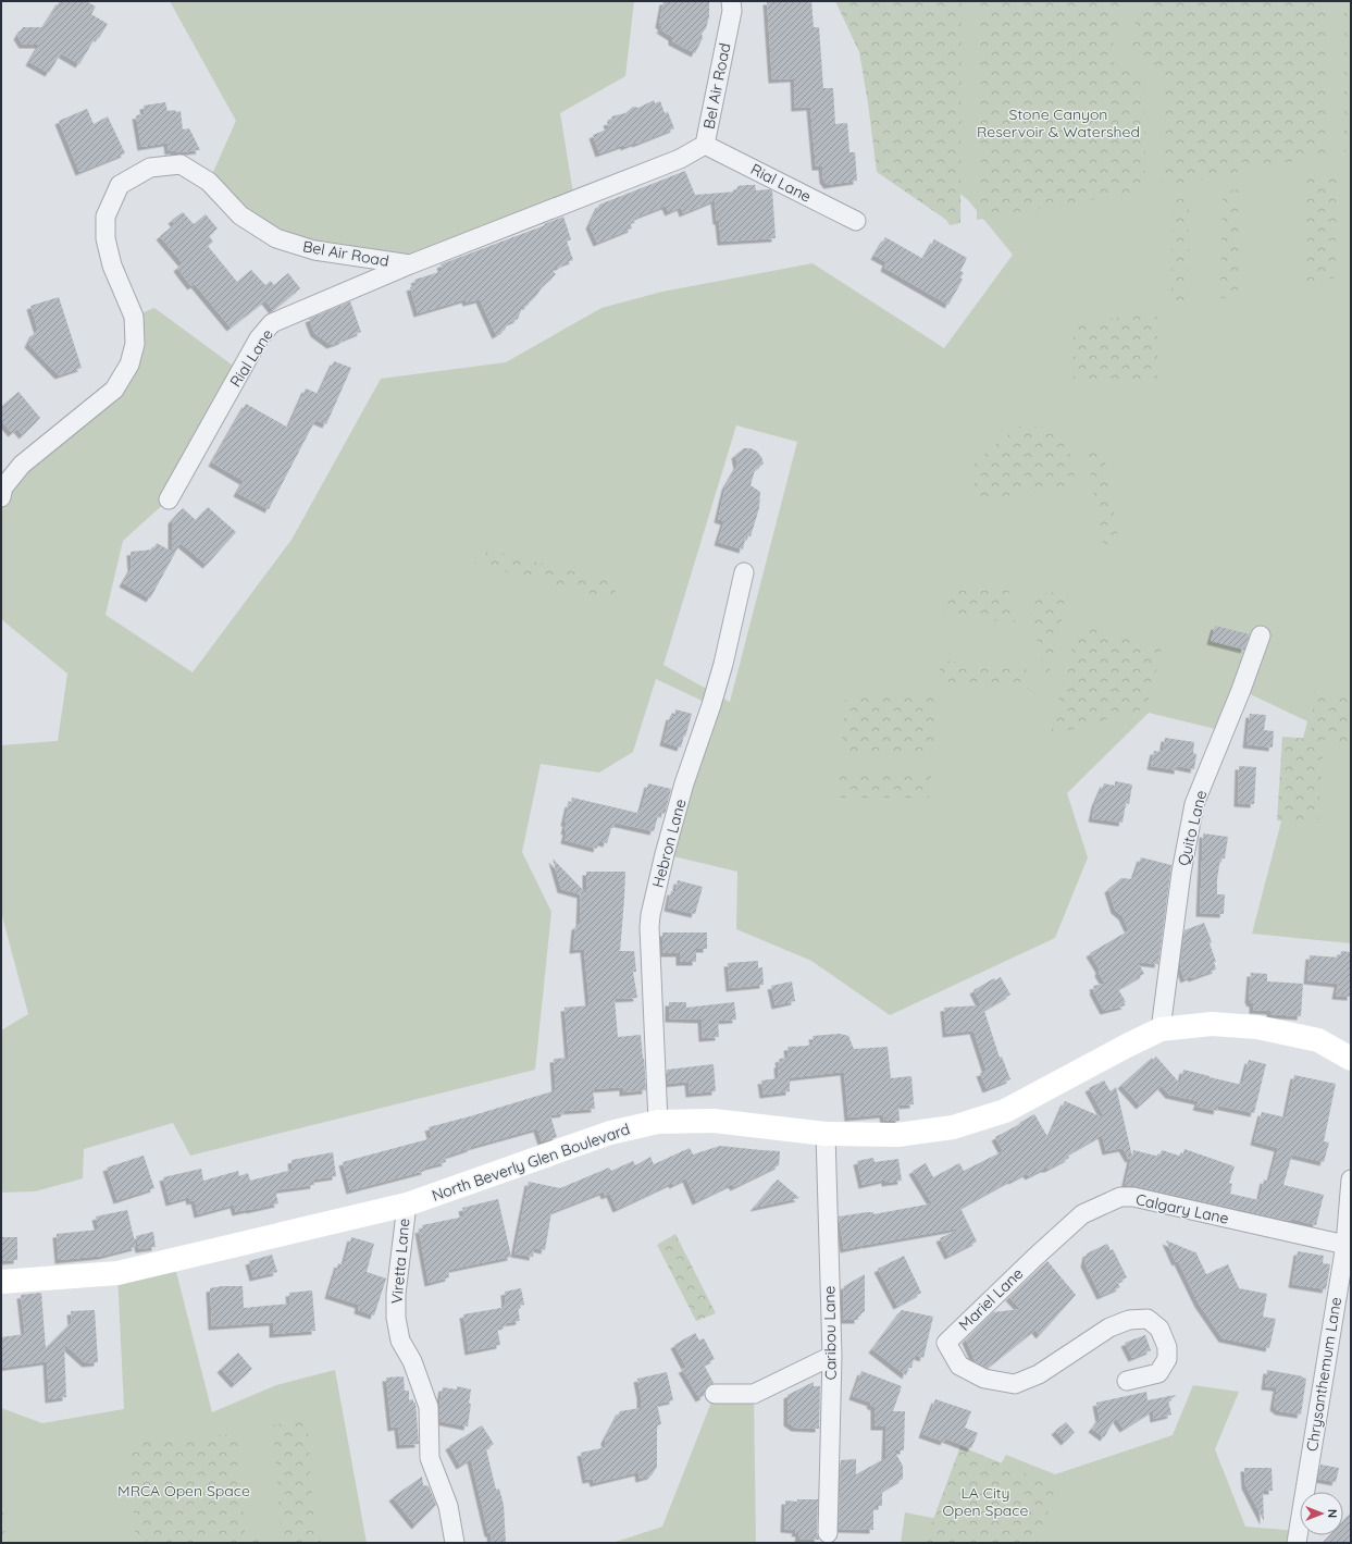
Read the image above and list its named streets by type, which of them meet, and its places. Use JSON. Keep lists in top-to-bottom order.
{
  "streets": {
    "main road": ["North Beverly Glen Boulevard"],
    "street": [
      "Bel Air Road",
      "Rial Lane",
      "Quito Lane",
      "Hebron Lane",
      "Calgary Lane",
      "Viretta Lane",
      "Mariel Lane",
      "Caribou Lane",
      "Chrysanthemum Lane"
    ]
  },
  "crossings": [
    ["Bel Air Road", "Rial Lane"],
    ["Quito Lane", "North Beverly Glen Boulevard"],
    ["Hebron Lane", "North Beverly Glen Boulevard"],
    ["North Beverly Glen Boulevard", "Viretta Lane"],
    ["North Beverly Glen Boulevard", "Caribou Lane"],
    ["Calgary Lane", "Mariel Lane"],
    ["Calgary Lane", "Chrysanthemum Lane"]
  ],
  "parks": ["Stone Canyon Reservoir & Watershed", "MRCA Open Space", "LA City Open Space"],
  "north": "right"
}
